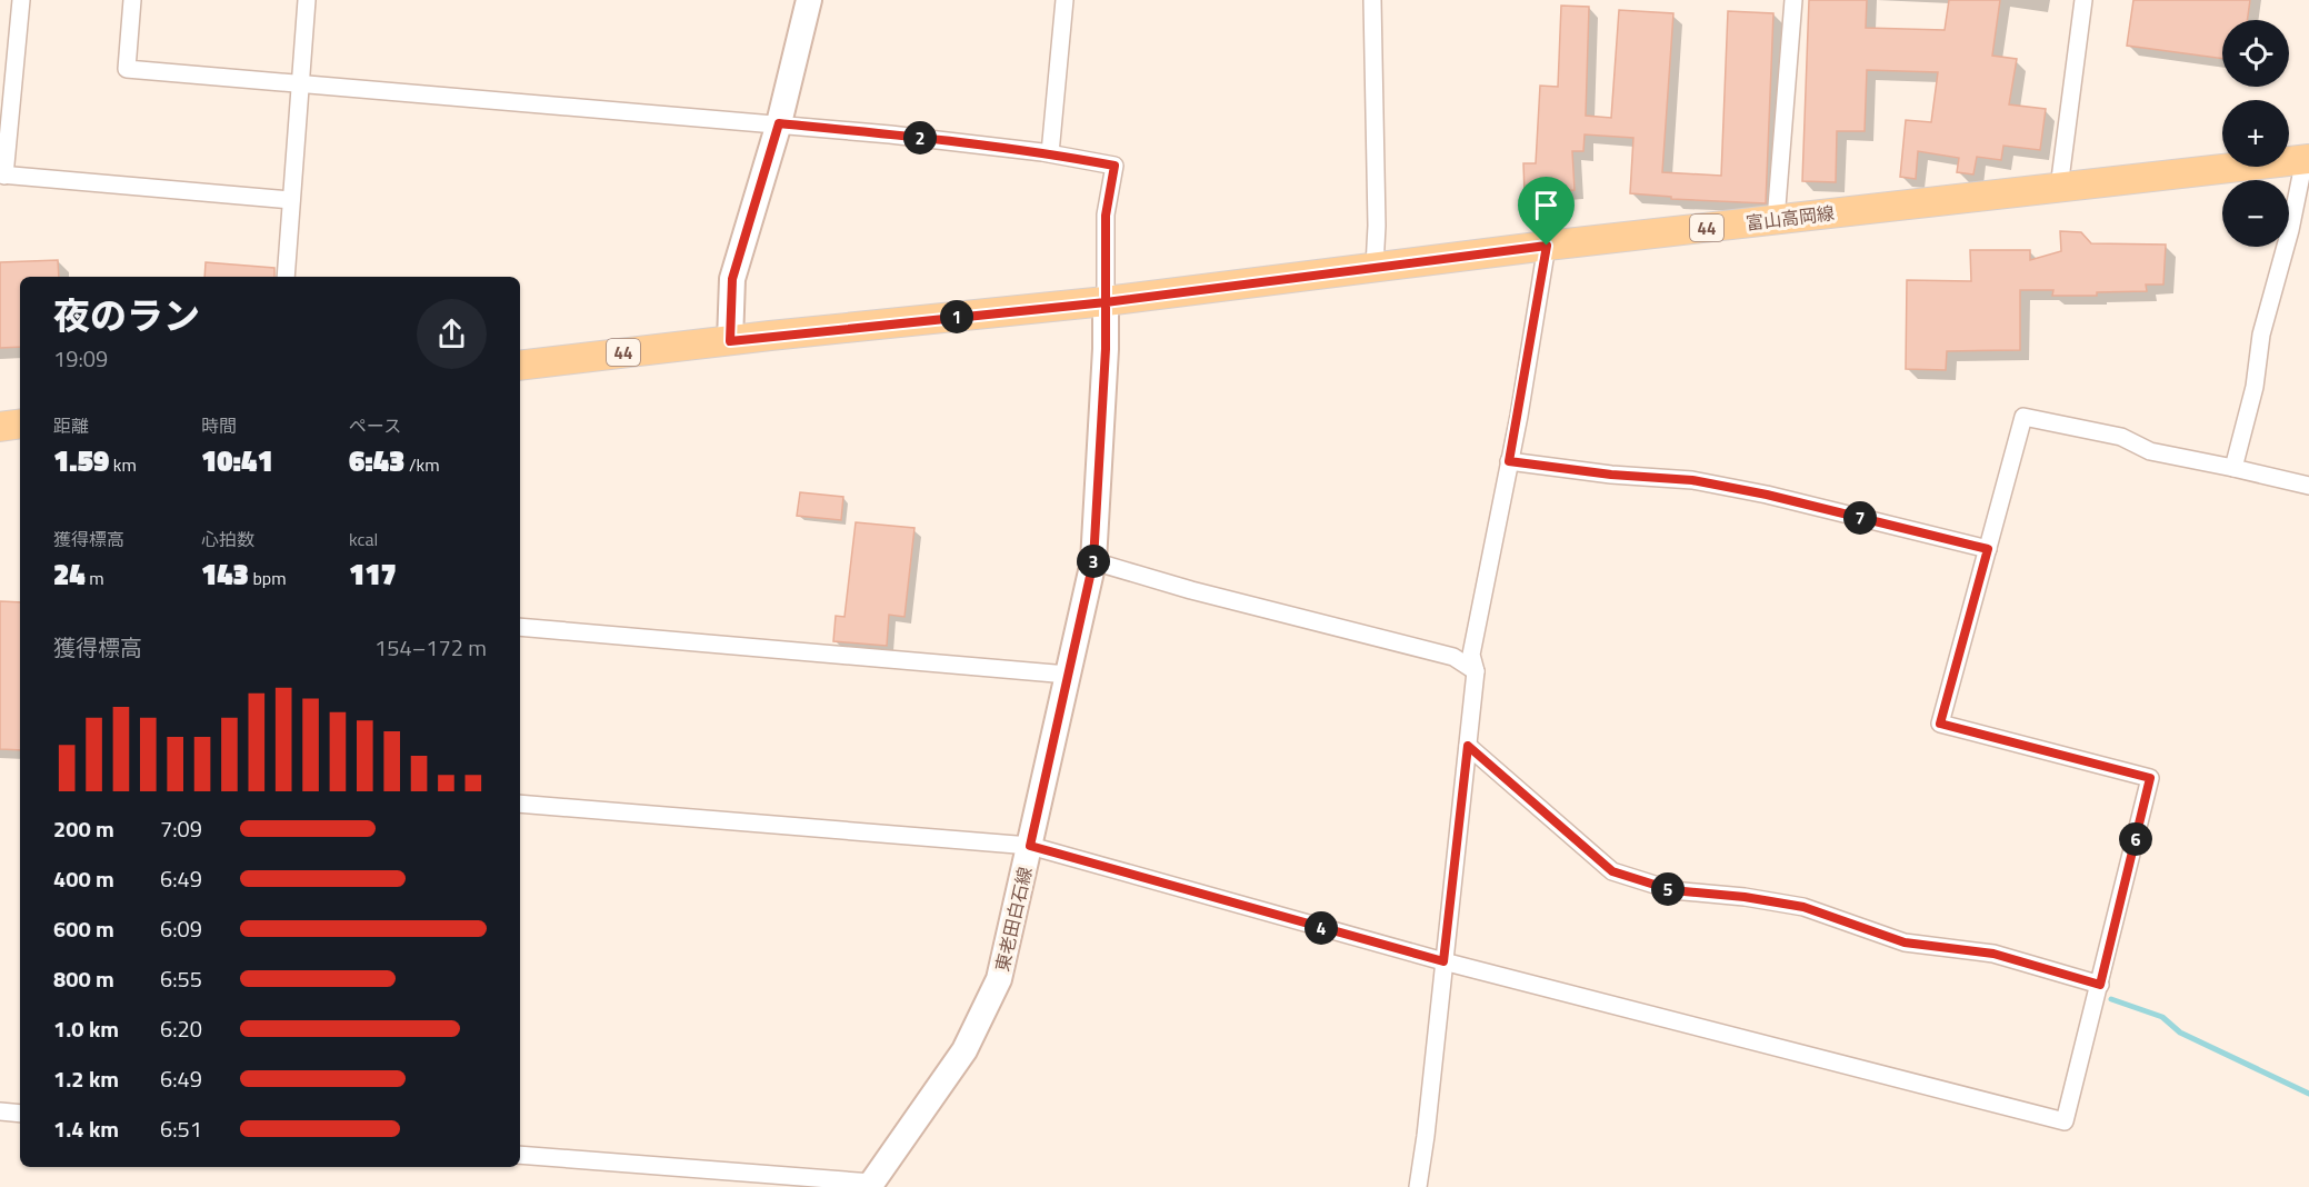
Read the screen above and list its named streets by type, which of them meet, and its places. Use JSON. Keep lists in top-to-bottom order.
{
  "streets": {
    "main road": ["富山高岡線", "44", "東老田白石線"]
  },
  "crossings": [
    ["富山高岡線", "東老田白石線"]
  ],
  "page": {
    "map_buttons": ["+", "−"],
    "pins": [
      "2",
      "1",
      "7",
      "3",
      "6",
      "5",
      "4"
    ],
    "heading": ["夜のラン", "19:09"],
    "stats": [
      ["距離", "1.59 km"],
      ["時間", "10:41"],
      ["ペース", "6:43 /km"],
      ["獲得標高", "24 m"],
      ["心拍数", "143 bpm"],
      ["kcal", "117"]
    ],
    "chart": ["獲得標高", "154–172 m"],
    "list": [
      {
        "name": "200 m",
        "note": "7:09"
      },
      {
        "name": "400 m",
        "note": "6:49"
      },
      {
        "name": "600 m",
        "note": "6:09"
      },
      {
        "name": "800 m",
        "note": "6:55"
      },
      {
        "name": "1.0 km",
        "note": "6:20"
      },
      {
        "name": "1.2 km",
        "note": "6:49"
      },
      {
        "name": "1.4 km",
        "note": "6:51"
      }
    ]
  }
}
